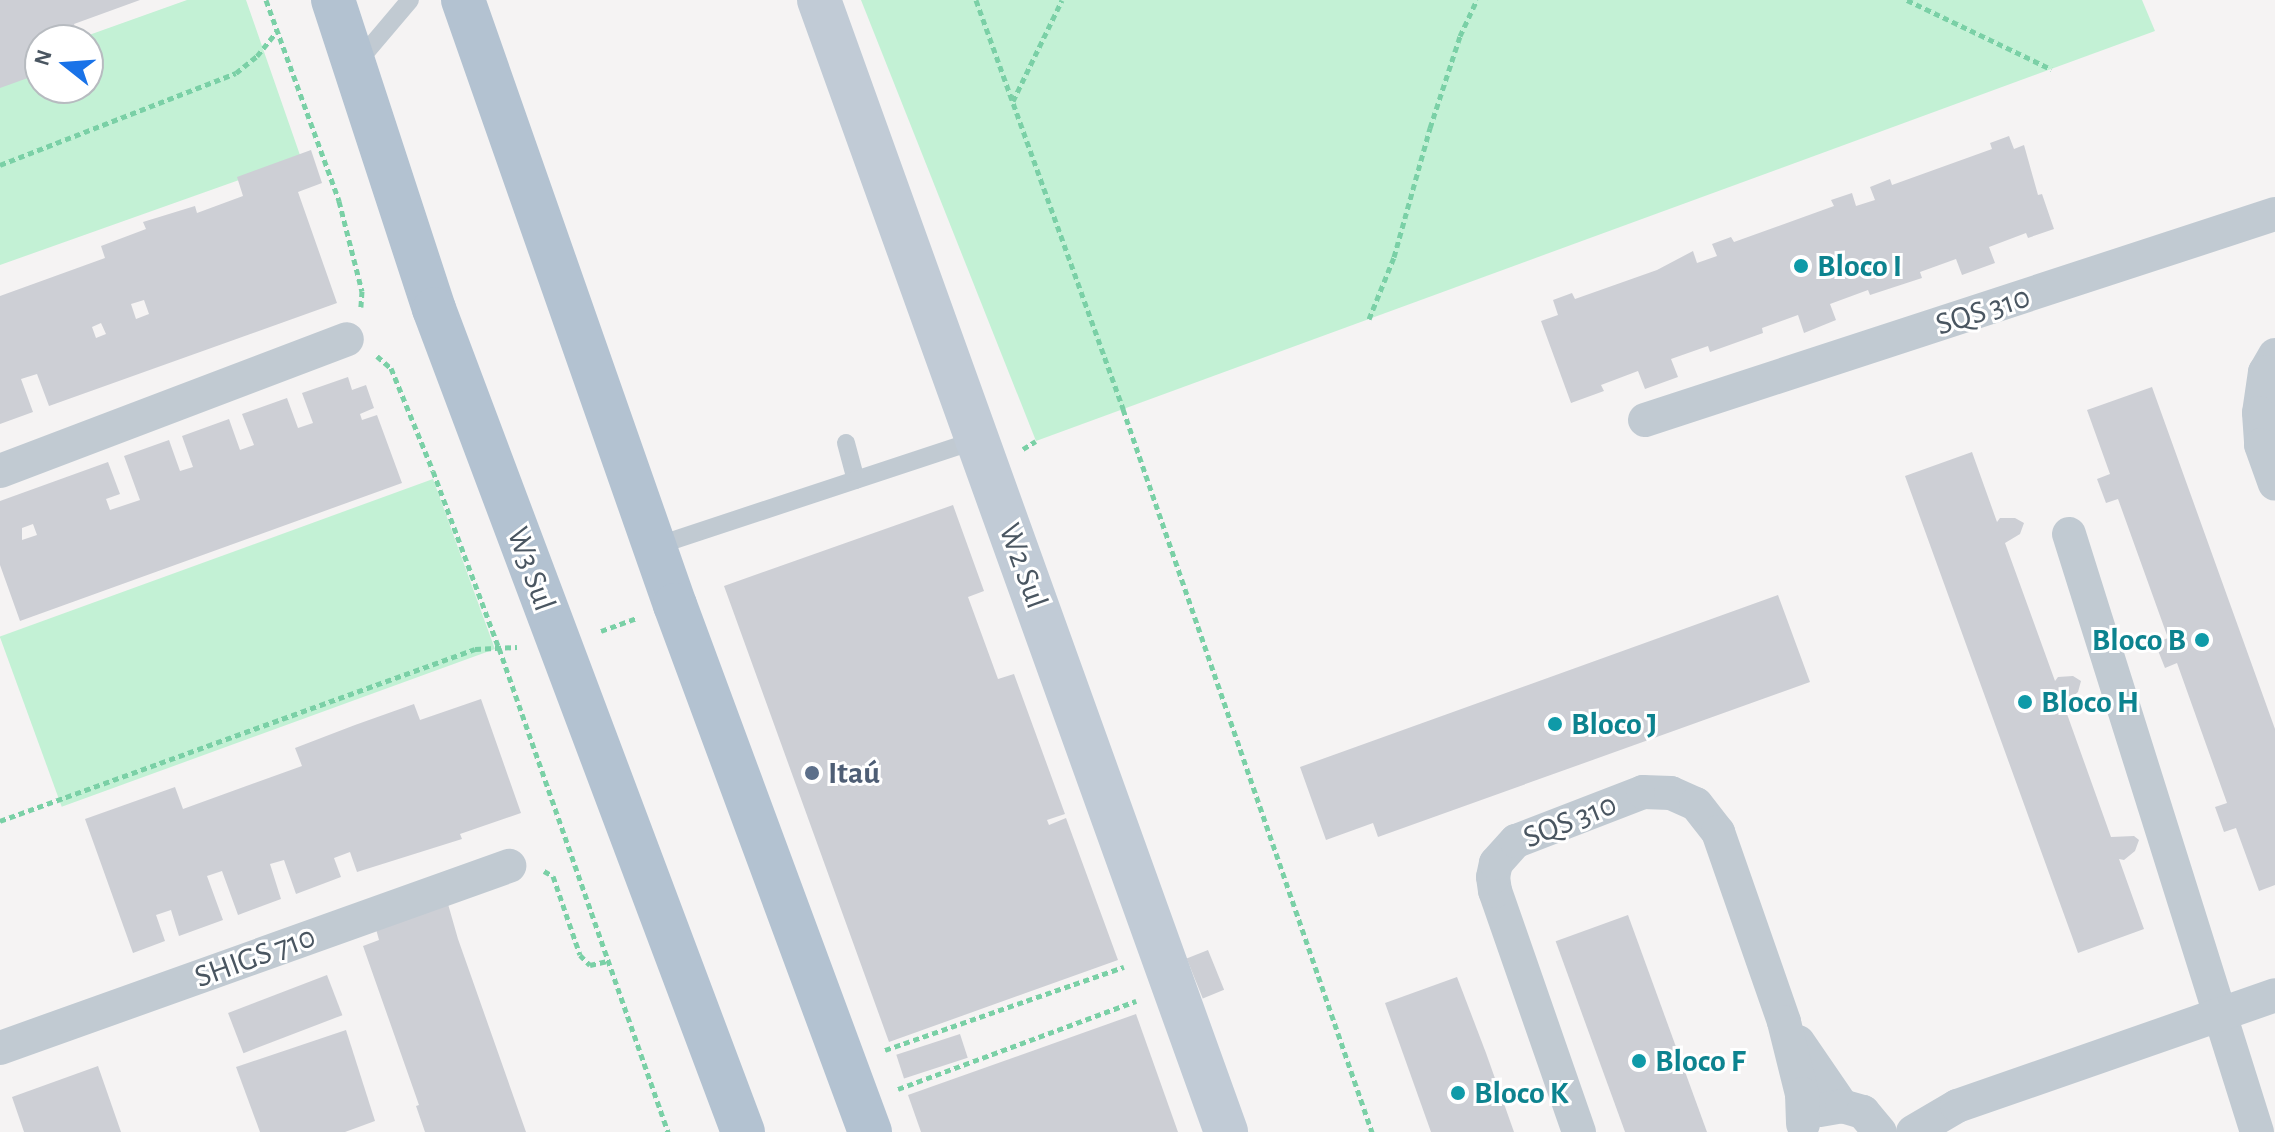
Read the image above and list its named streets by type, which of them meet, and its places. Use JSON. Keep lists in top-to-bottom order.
{
  "streets": {
    "main road": ["W3 Sul"],
    "street": ["SQS 310", "W2 Sul", "SHIGS 710"]
  },
  "places": [
    "Bloco I",
    "Bloco B",
    "Bloco H",
    "Bloco J",
    "Itaú",
    "Bloco F",
    "Bloco K"
  ],
  "north": "left"
}
